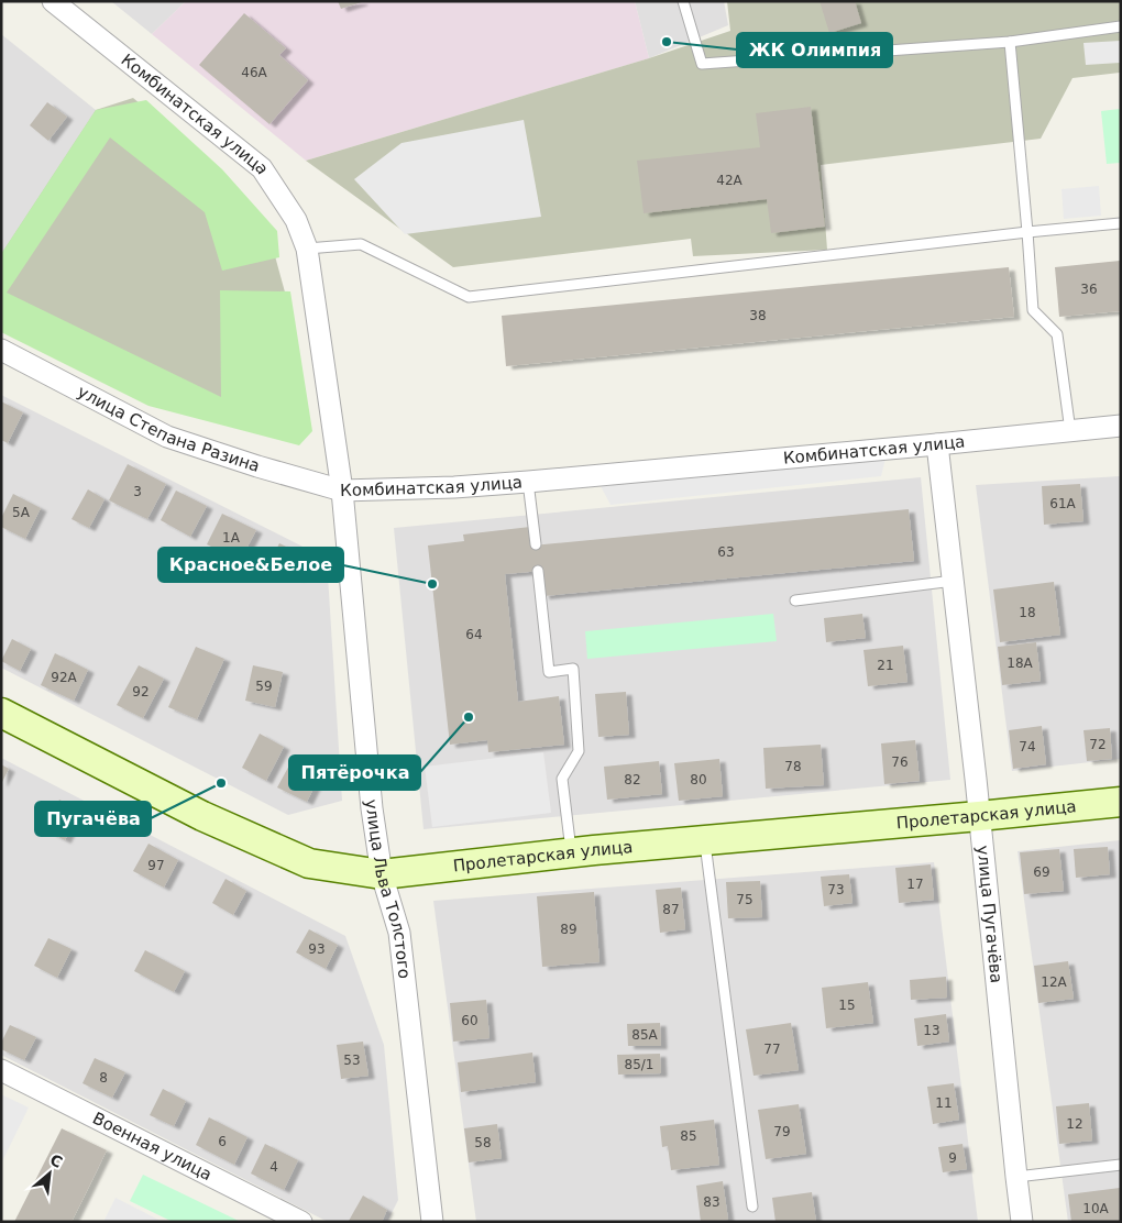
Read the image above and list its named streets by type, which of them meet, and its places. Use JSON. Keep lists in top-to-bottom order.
{
  "streets": {
    "street": [
      "Комбинатская улица",
      "улица Степана Разина",
      "Пролетарская улица",
      "улица Льва Толстого",
      "улица Пугачёва",
      "Военная улица"
    ]
  },
  "crossings": [
    ["Комбинатская улица", "улица Степана Разина"],
    ["Комбинатская улица", "улица Льва Толстого"],
    ["Комбинатская улица", "улица Пугачёва"],
    ["улица Степана Разина", "улица Льва Толстого"],
    ["Пролетарская улица", "улица Льва Толстого"],
    ["Пролетарская улица", "улица Пугачёва"]
  ],
  "places": [
    "ЖК Олимпия",
    "Красное&Белое",
    "Пятёрочка",
    "Пугачёва"
  ],
  "house_numbers": [
    "46А",
    "42А",
    "36",
    "38",
    "3",
    "61А",
    "5А",
    "1А",
    "63",
    "18",
    "64",
    "18А",
    "21",
    "92А",
    "59",
    "92",
    "72",
    "74",
    "76",
    "78",
    "82",
    "80",
    "97",
    "69",
    "17",
    "73",
    "75",
    "87",
    "89",
    "93",
    "12А",
    "15",
    "60",
    "13",
    "85А",
    "77",
    "53",
    "85/1",
    "8",
    "11",
    "12",
    "79",
    "85",
    "6",
    "58",
    "9",
    "4",
    "83",
    "10А"
  ],
  "north": "top right"
}
